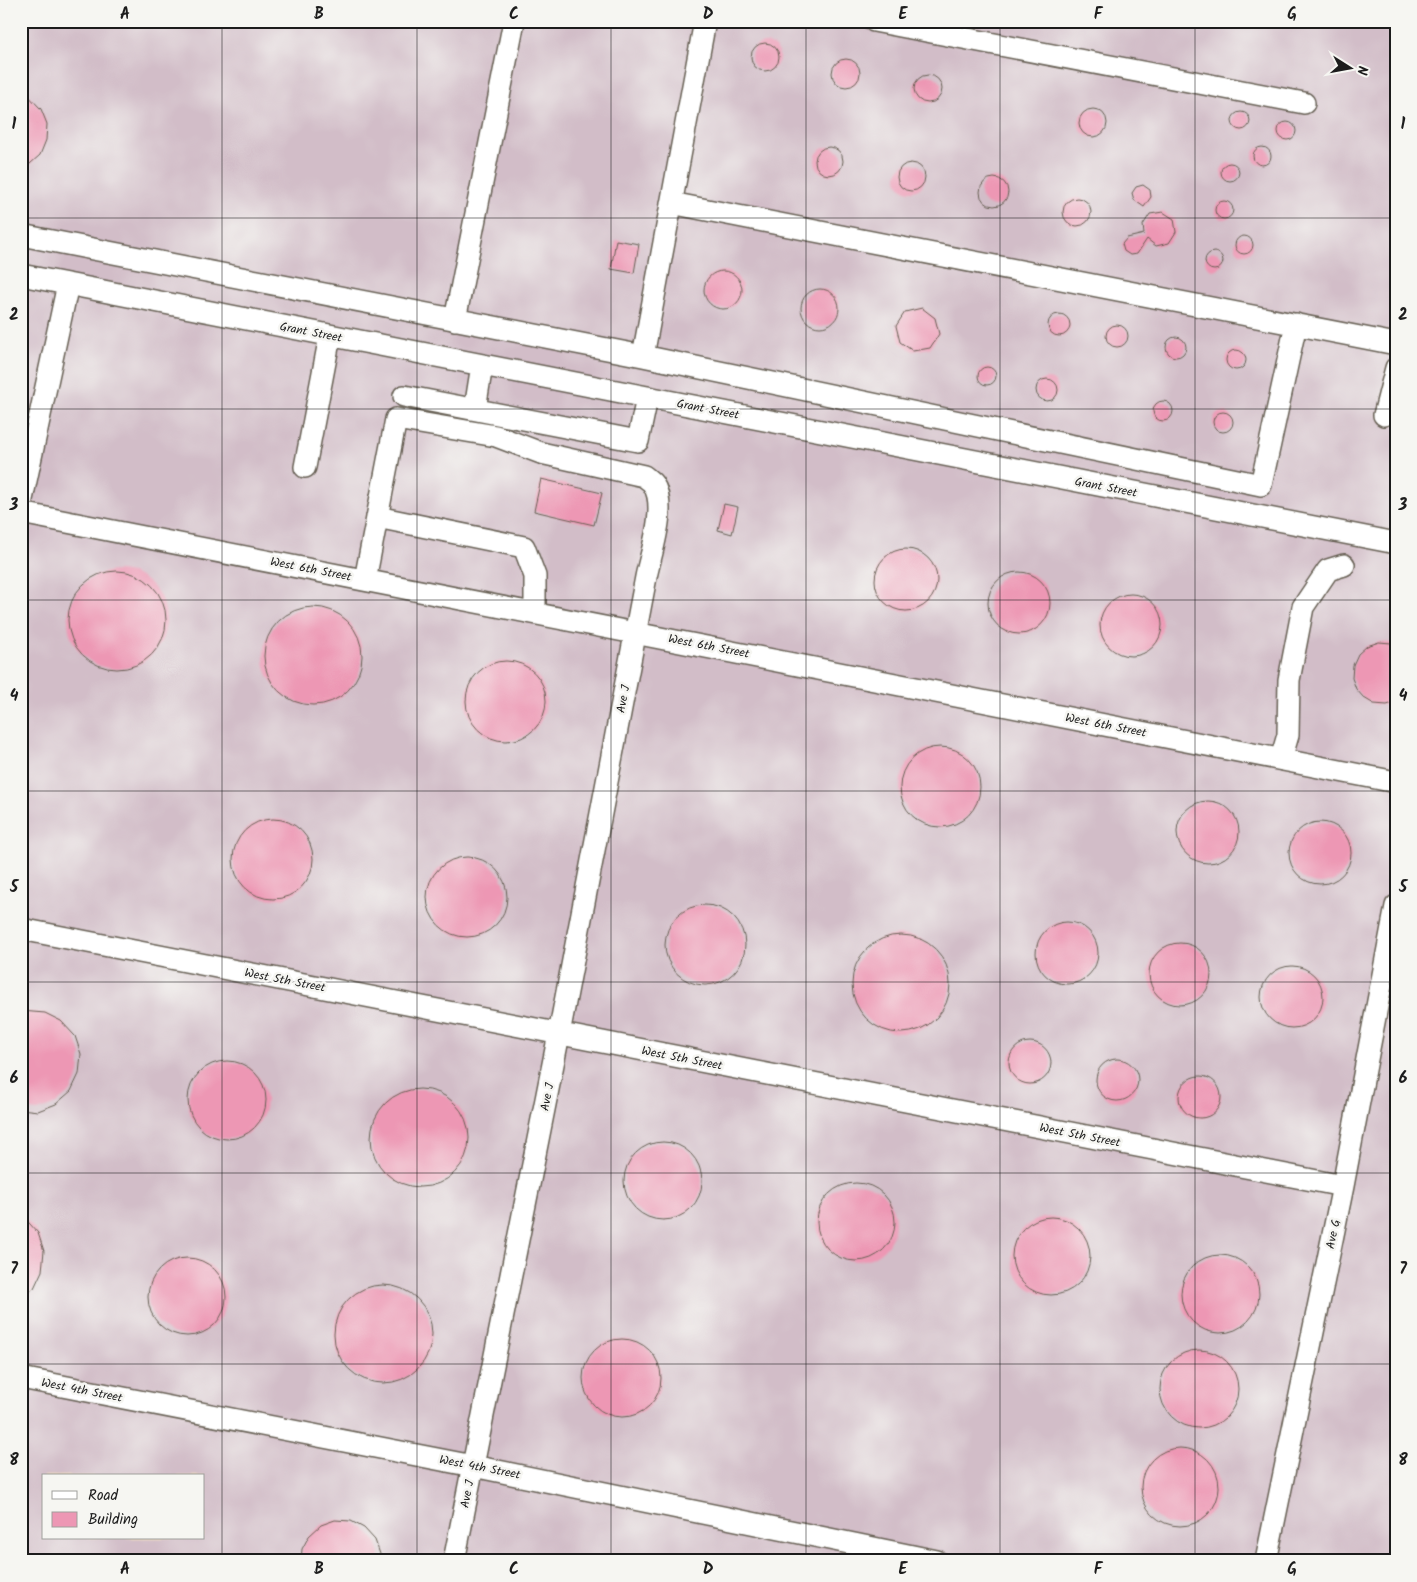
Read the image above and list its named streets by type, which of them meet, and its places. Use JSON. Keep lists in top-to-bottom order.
{
  "streets": {
    "street": [
      "Grant Street",
      "West 6th Street",
      "Ave J",
      "West 5th Street",
      "Ave G",
      "West 4th Street"
    ]
  },
  "crossings": [
    ["West 6th Street", "Ave J"],
    ["Ave J", "West 5th Street"],
    ["Ave J", "West 4th Street"],
    ["West 5th Street", "Ave G"]
  ],
  "legend": ["Road", "Building"],
  "north": "right",
  "grid": {
    "columns": [
      "A",
      "B",
      "C",
      "D",
      "E",
      "F",
      "G"
    ],
    "rows": [
      "1",
      "2",
      "3",
      "4",
      "5",
      "6",
      "7",
      "8"
    ]
  }
}
